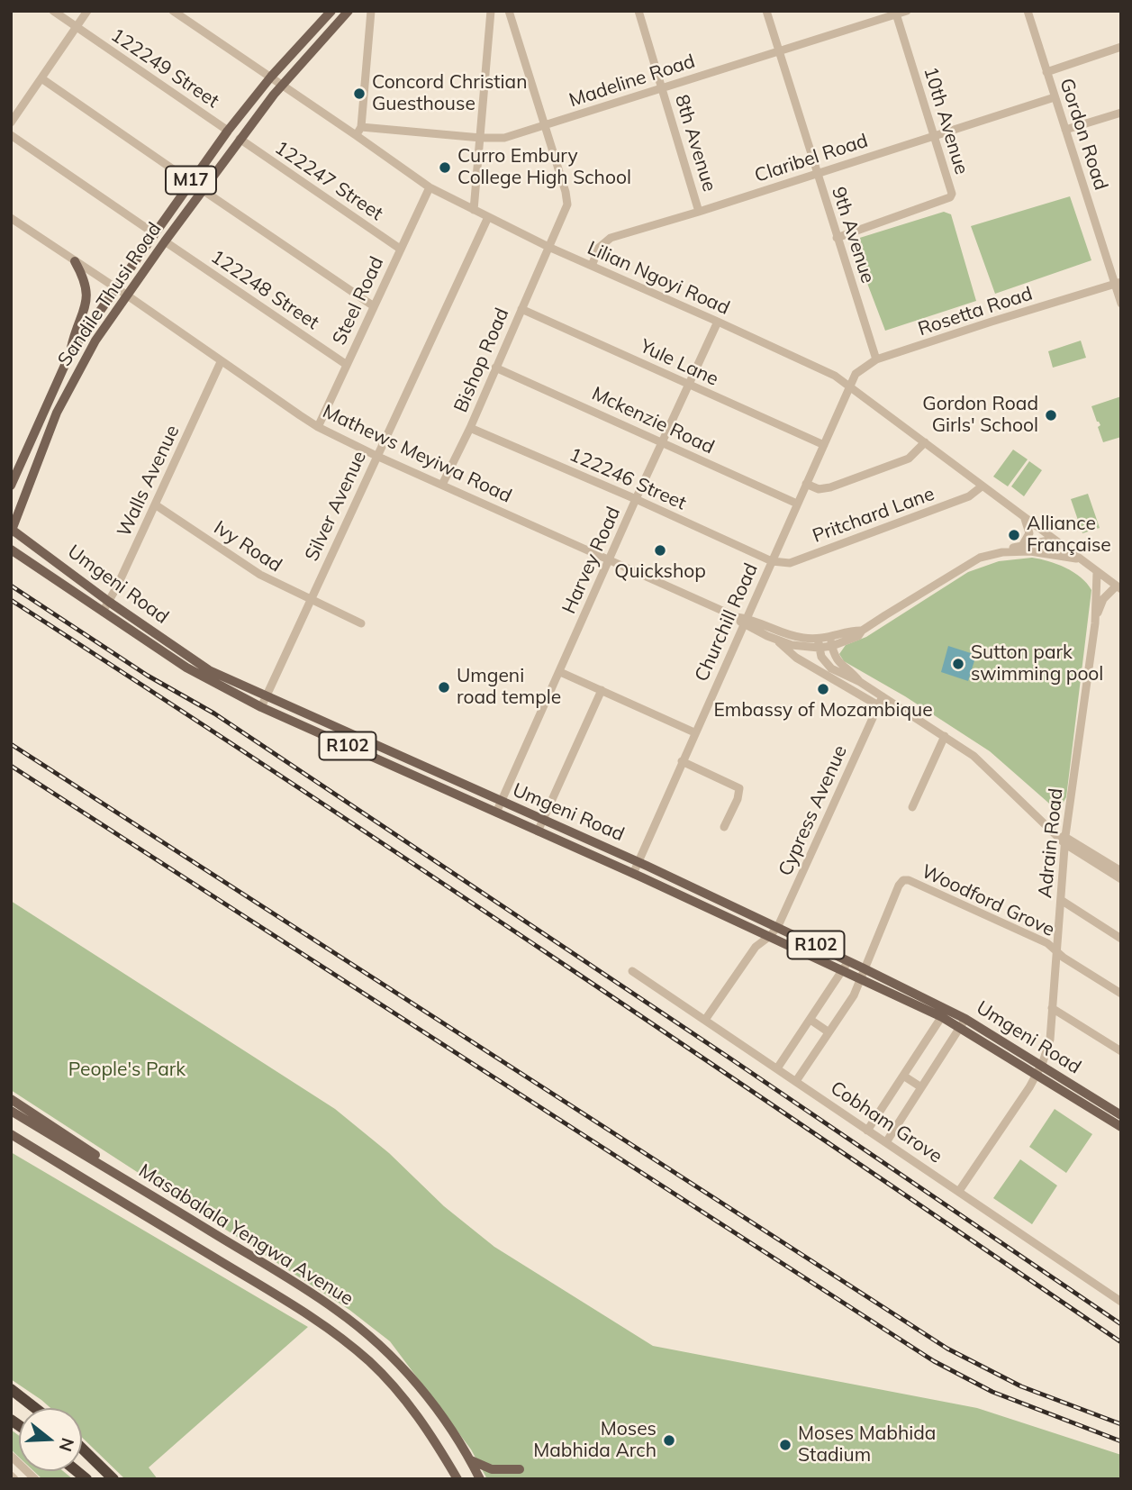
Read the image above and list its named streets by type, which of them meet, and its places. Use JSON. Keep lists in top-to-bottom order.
{
  "streets": {
    "main road": [
      "M17",
      "Sandile Thusi Road",
      "Umgeni Road",
      "R102",
      "Masabalala Yengwa Avenue"
    ],
    "street": [
      "122249 Street",
      "Madeline Road",
      "10th Avenue",
      "Gordon Road",
      "8th Avenue",
      "Claribel Road",
      "122247 Street",
      "9th Avenue",
      "Lilian Ngoyi Road",
      "122248 Street",
      "Steel Road",
      "Rosetta Road",
      "Bishop Road",
      "Yule Lane",
      "Mckenzie Road",
      "Mathews Meyiwa Road",
      "122246 Street",
      "Walls Avenue",
      "Silver Avenue",
      "Pritchard Lane",
      "Ivy Road",
      "Harvey Road",
      "Churchill Road",
      "Cypress Avenue",
      "Adrain Road",
      "Woodford Grove",
      "Cobham Grove"
    ]
  },
  "crossings": [
    ["122249 Street", "Sandile Thusi Road"],
    ["Madeline Road", "10th Avenue"],
    ["Madeline Road", "8th Avenue"],
    ["Madeline Road", "9th Avenue"],
    ["Madeline Road", "Lilian Ngoyi Road"],
    ["Madeline Road", "Bishop Road"],
    ["10th Avenue", "Claribel Road"],
    ["10th Avenue", "9th Avenue"],
    ["Gordon Road", "Claribel Road"],
    ["Gordon Road", "Rosetta Road"],
    ["8th Avenue", "Claribel Road"],
    ["Claribel Road", "9th Avenue"],
    ["Claribel Road", "Lilian Ngoyi Road"],
    ["122247 Street", "Sandile Thusi Road"],
    ["122247 Street", "Steel Road"],
    ["9th Avenue", "Rosetta Road"],
    ["Lilian Ngoyi Road", "Sandile Thusi Road"],
    ["Lilian Ngoyi Road", "Steel Road"],
    ["Lilian Ngoyi Road", "Rosetta Road"],
    ["Lilian Ngoyi Road", "Bishop Road"],
    ["Lilian Ngoyi Road", "Silver Avenue"],
    ["Lilian Ngoyi Road", "Pritchard Lane"],
    ["Lilian Ngoyi Road", "Harvey Road"],
    ["Lilian Ngoyi Road", "Churchill Road"],
    ["Lilian Ngoyi Road", "Adrain Road"],
    ["122248 Street", "Sandile Thusi Road"],
    ["122248 Street", "Steel Road"],
    ["Sandile Thusi Road", "Mathews Meyiwa Road"],
    ["Sandile Thusi Road", "Umgeni Road"],
    ["Steel Road", "Mathews Meyiwa Road"],
    ["Rosetta Road", "Churchill Road"],
    ["Bishop Road", "Yule Lane"],
    ["Bishop Road", "Mckenzie Road"],
    ["Bishop Road", "Mathews Meyiwa Road"],
    ["Bishop Road", "122246 Street"],
    ["Yule Lane", "Harvey Road"],
    ["Yule Lane", "Churchill Road"],
    ["Mckenzie Road", "Harvey Road"],
    ["Mckenzie Road", "Churchill Road"],
    ["Mathews Meyiwa Road", "Walls Avenue"],
    ["Mathews Meyiwa Road", "Silver Avenue"],
    ["Mathews Meyiwa Road", "Harvey Road"],
    ["Mathews Meyiwa Road", "Churchill Road"],
    ["122246 Street", "Pritchard Lane"],
    ["122246 Street", "Harvey Road"],
    ["122246 Street", "Churchill Road"],
    ["Walls Avenue", "Ivy Road"],
    ["Walls Avenue", "Umgeni Road"],
    ["Silver Avenue", "Ivy Road"],
    ["Silver Avenue", "Umgeni Road"],
    ["Pritchard Lane", "Churchill Road"],
    ["Harvey Road", "Umgeni Road"],
    ["Umgeni Road", "Churchill Road"],
    ["Umgeni Road", "Cypress Avenue"],
    ["Umgeni Road", "Adrain Road"],
    ["Umgeni Road", "Woodford Grove"],
    ["Cypress Avenue", "Cobham Grove"],
    ["Adrain Road", "Woodford Grove"],
    ["Adrain Road", "Cobham Grove"]
  ],
  "parks": ["People's Park"],
  "places": [
    "Concord Christian Guesthouse",
    "Curro Embury College High School",
    "Gordon Road Girls' School",
    "Alliance Française",
    "Quickshop",
    "Sutton park swimming pool",
    "Umgeni road temple",
    "Embassy of Mozambique",
    "Moses Mabhida Arch",
    "Moses Mabhida Stadium"
  ],
  "north": "right"
}
